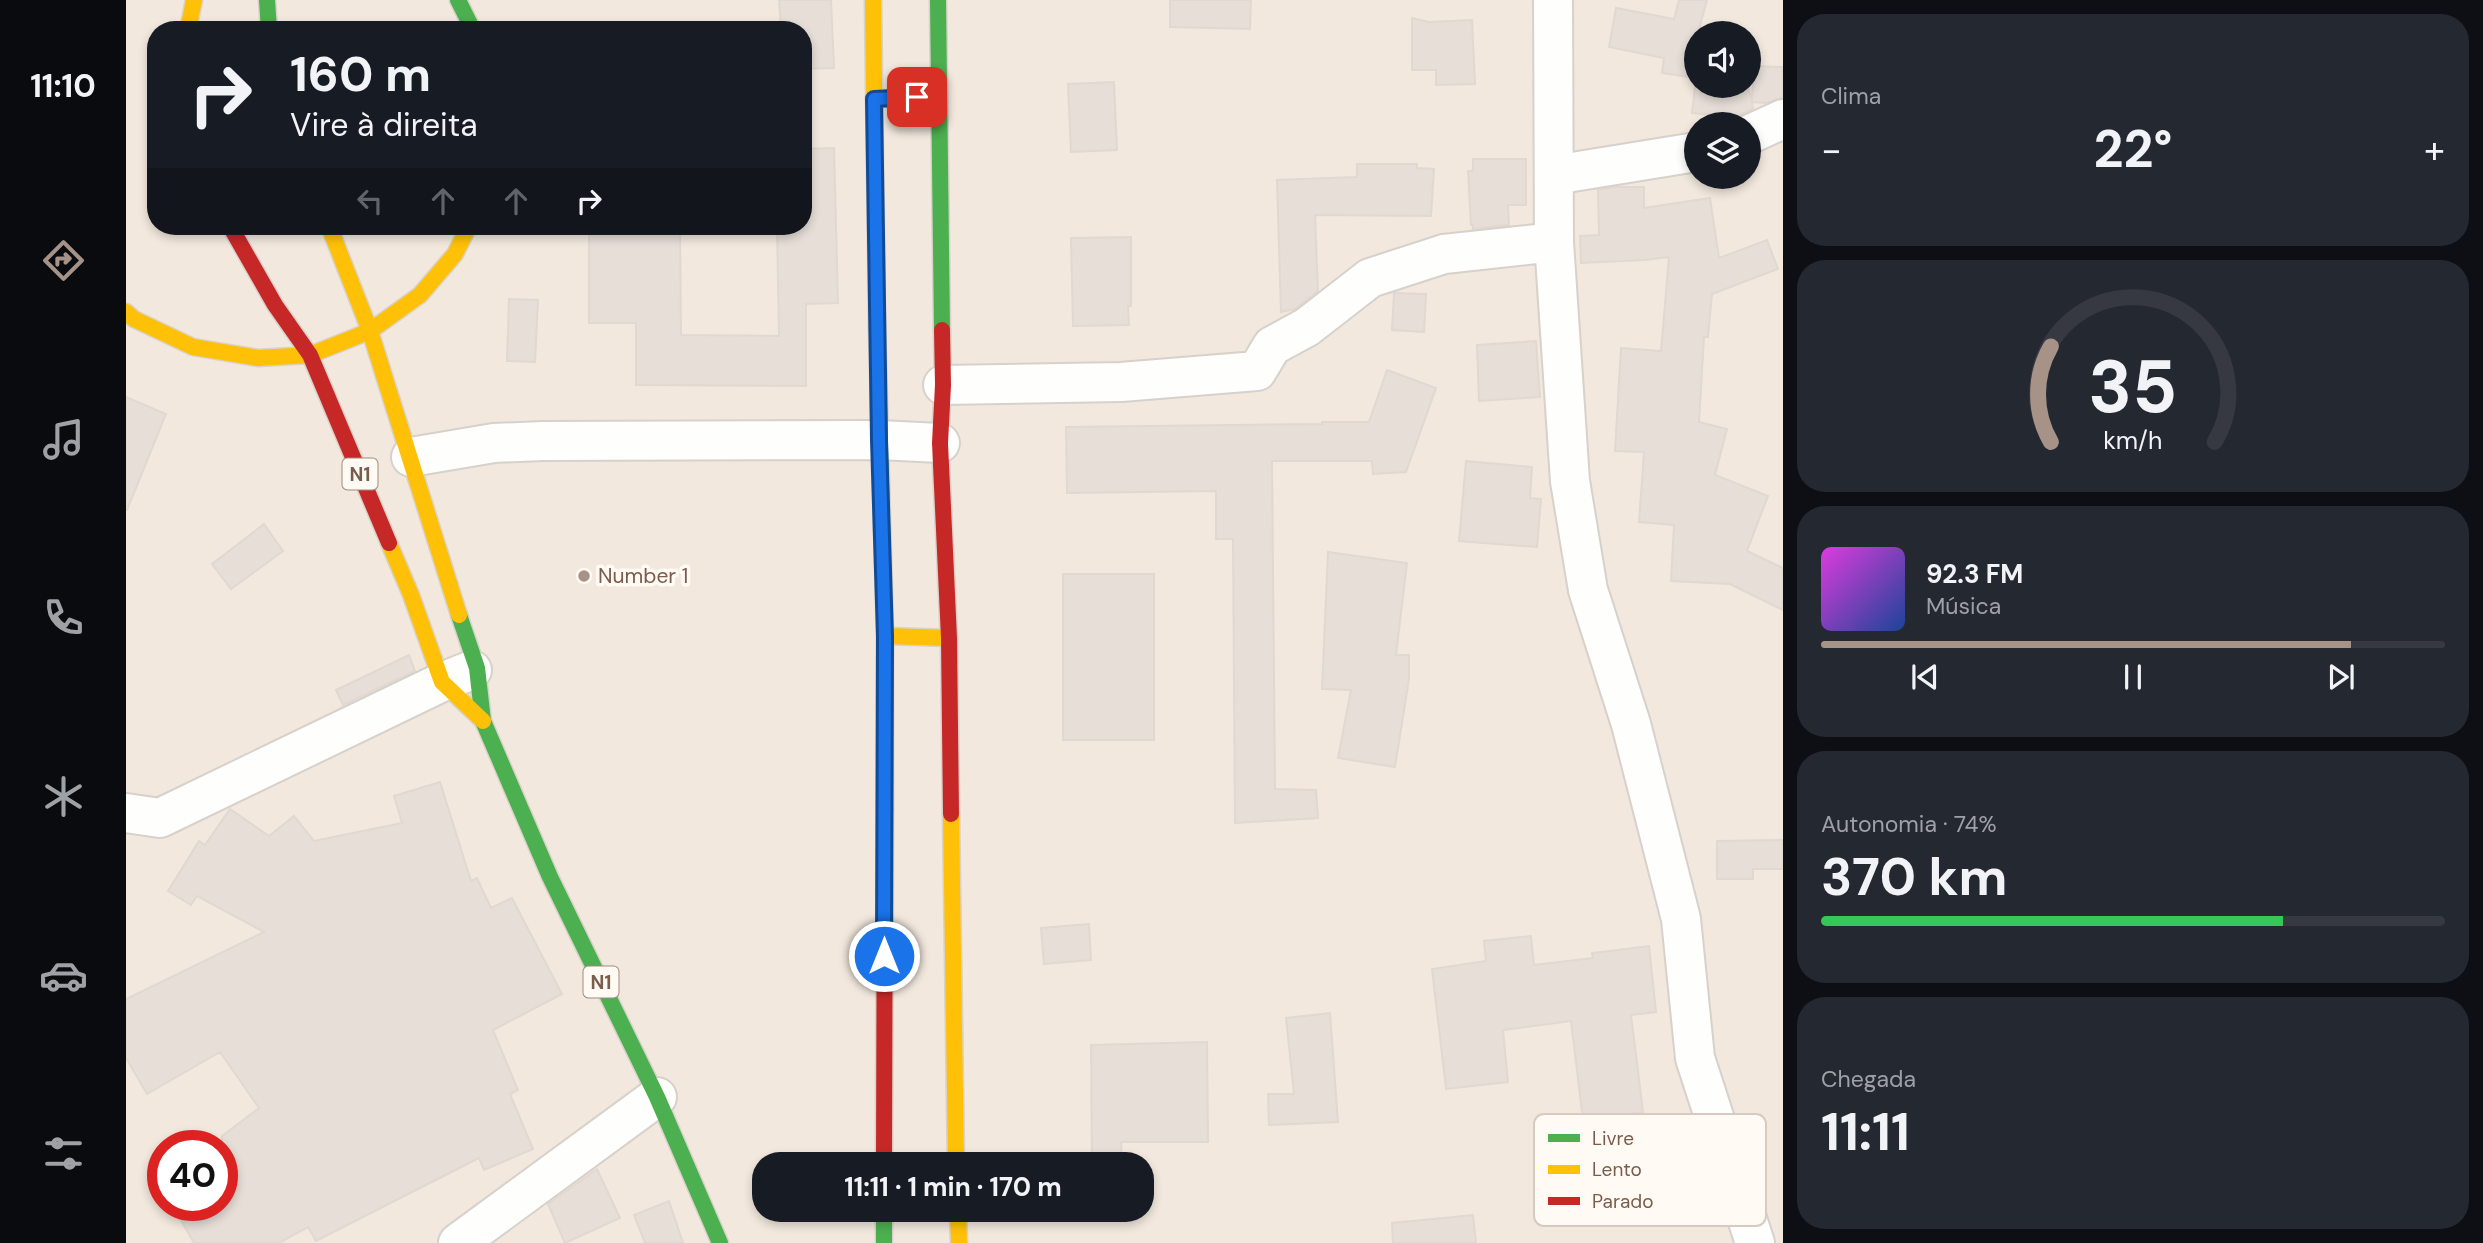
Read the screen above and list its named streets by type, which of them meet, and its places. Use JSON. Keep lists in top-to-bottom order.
{
  "streets": {
    "main road": ["N1"]
  },
  "places": ["Number 1"],
  "legend": ["Livre", "Lento", "Parado"],
  "page": {
    "tabs": "11:10",
    "tile": [
      "Clima",
      ["Autonomia · 74%", "370 km"],
      ["Chegada", "11:11"]
    ],
    "turn": ["160 m", "Vire à direita"],
    "heat": ["−", "22°", "+"],
    "song": ["92.3 FM", "Música"],
    "limit": "40",
    "trip": "11:11 · 1 min · 170 m",
    "gauge": ["35", "km/h"]
  }
}
